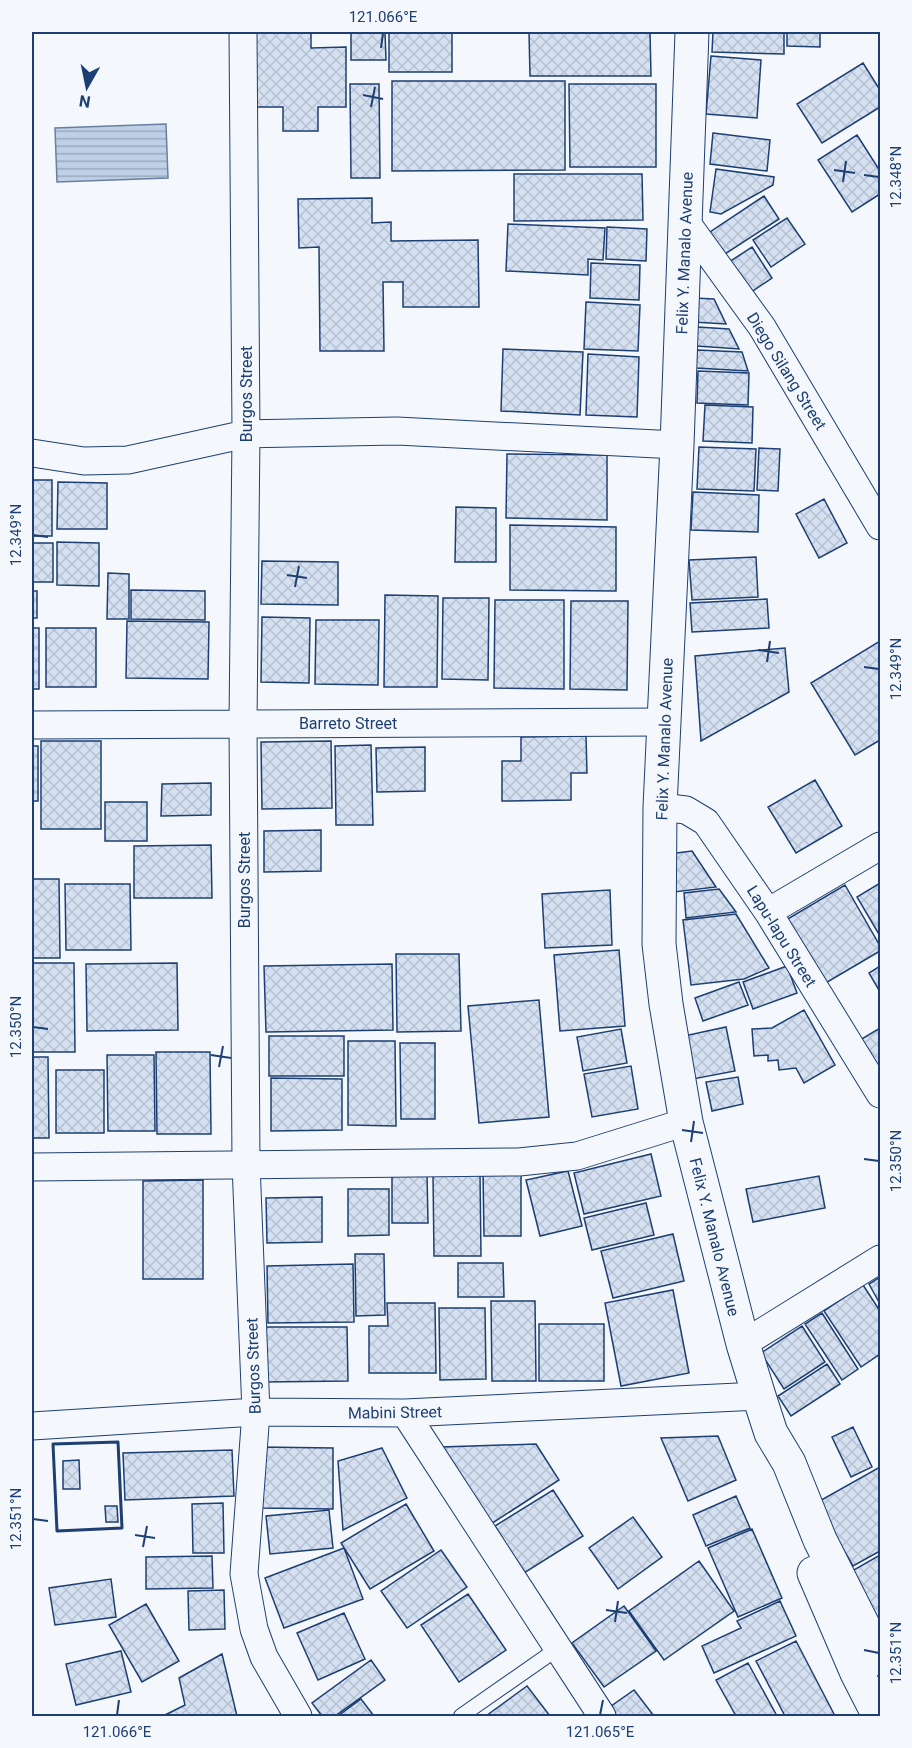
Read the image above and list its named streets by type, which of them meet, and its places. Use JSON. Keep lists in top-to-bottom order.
{
  "streets": {
    "main road": ["Felix Y. Manalo Avenue"],
    "street": [
      "Diego Silang Street",
      "Burgos Street",
      "Barreto Street",
      "Lapu-lapu Street",
      "Mabini Street"
    ]
  },
  "crossings": [
    ["Felix Y. Manalo Avenue", "Diego Silang Street"],
    ["Felix Y. Manalo Avenue", "Barreto Street"],
    ["Felix Y. Manalo Avenue", "Lapu-lapu Street"],
    ["Felix Y. Manalo Avenue", "Mabini Street"],
    ["Burgos Street", "Barreto Street"],
    ["Burgos Street", "Mabini Street"]
  ],
  "north": "bottom",
  "coordinates": [
    "121.066°E",
    "12.348°N",
    "12.349°N",
    "12.350°N",
    "12.351°N",
    "121.065°E"
  ]
}
